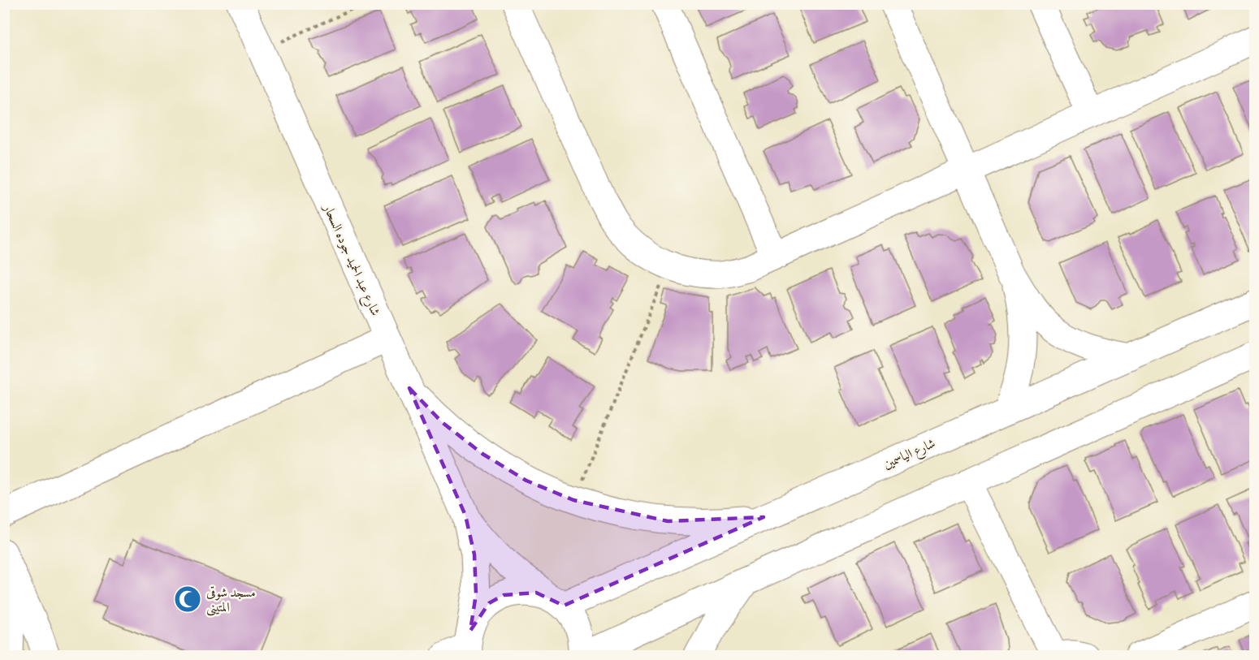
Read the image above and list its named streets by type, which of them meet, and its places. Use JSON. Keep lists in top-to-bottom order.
{
  "streets": {
    "street": ["شارع عبد الحميد جوده السحار", "شارع الياسمين"]
  },
  "crossings": [
    ["شارع عبد الحميد جوده السحار", "شارع الياسمين"]
  ],
  "places": {
    "mosque": ["مسجد شوقى المتينى"]
  }
}
